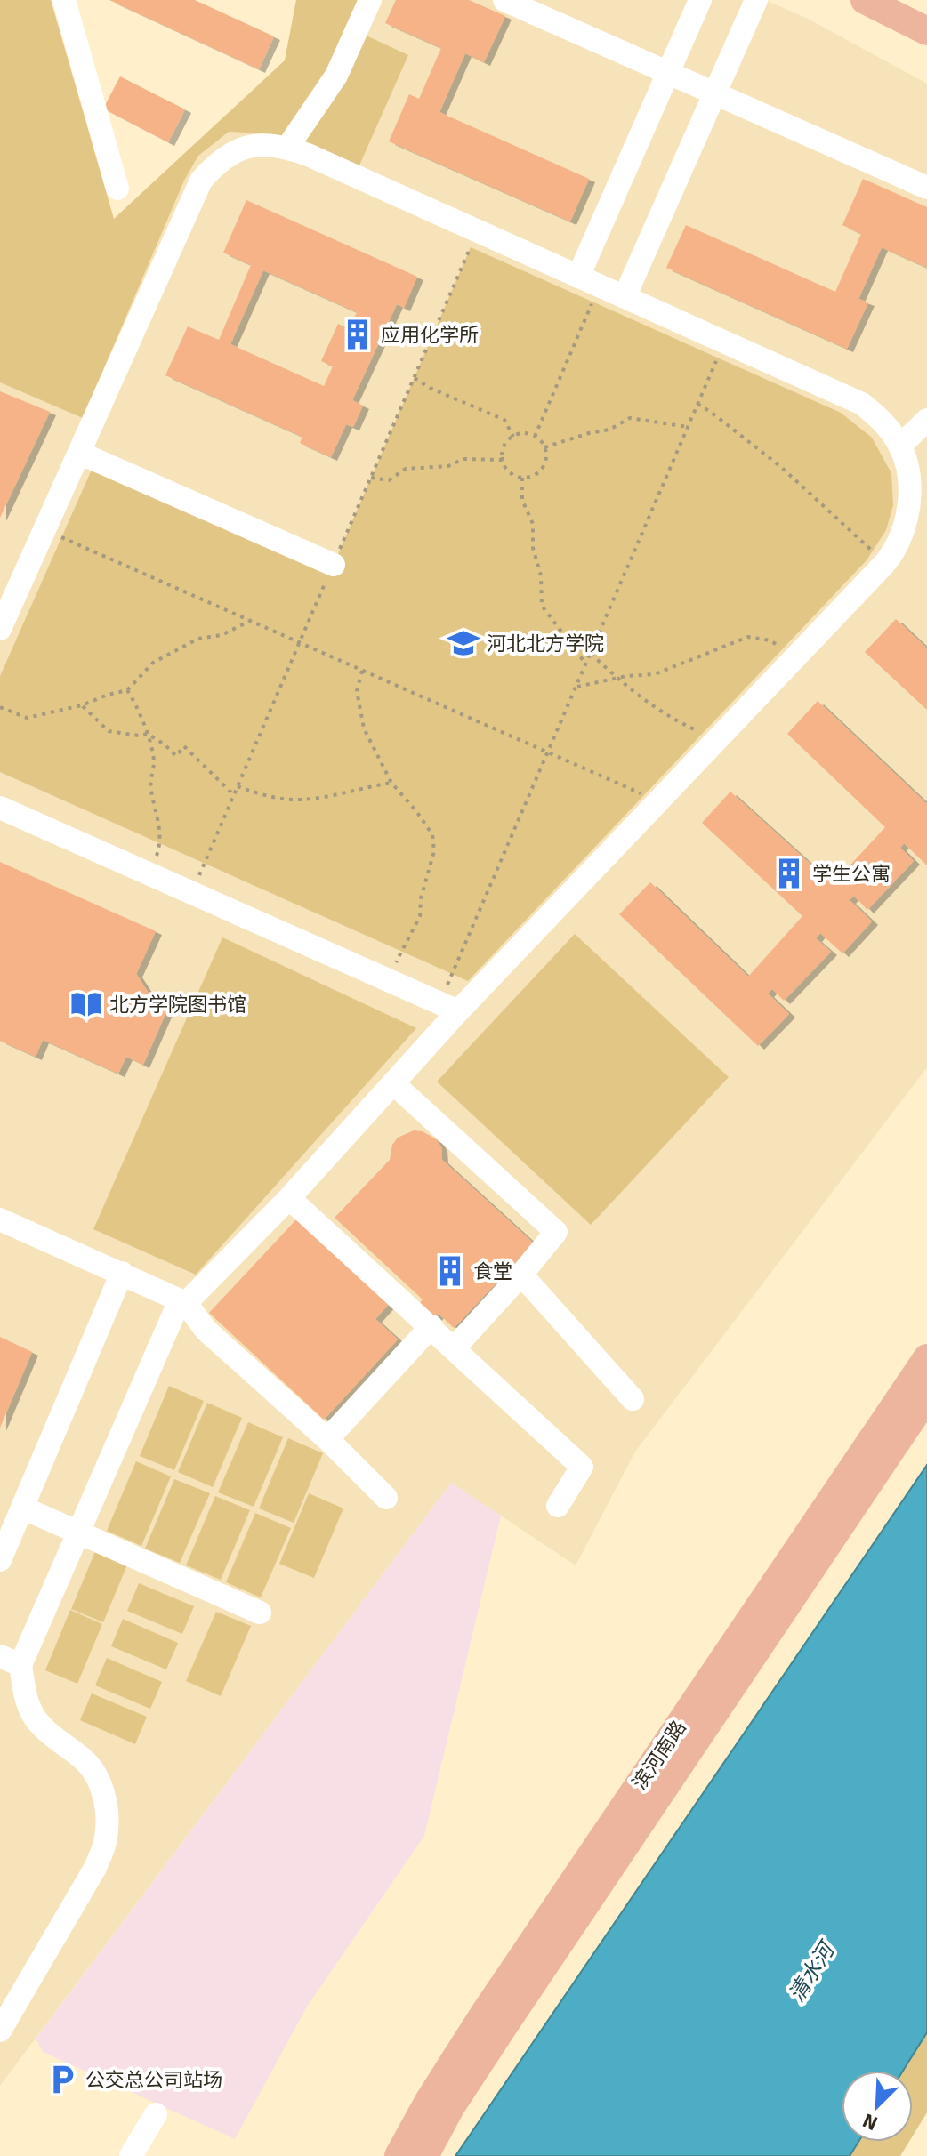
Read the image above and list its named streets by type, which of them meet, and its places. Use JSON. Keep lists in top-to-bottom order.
{
  "streets": {
    "main road": ["滨河南路"]
  },
  "water": ["清水河"],
  "places": {
    "building": ["应用化学所", "学生公寓", "食堂"],
    "school or university": ["河北北方学院"],
    "library": ["北方学院图书馆"],
    "parking": ["公交总公司站场"]
  },
  "north": "bottom left"
}
